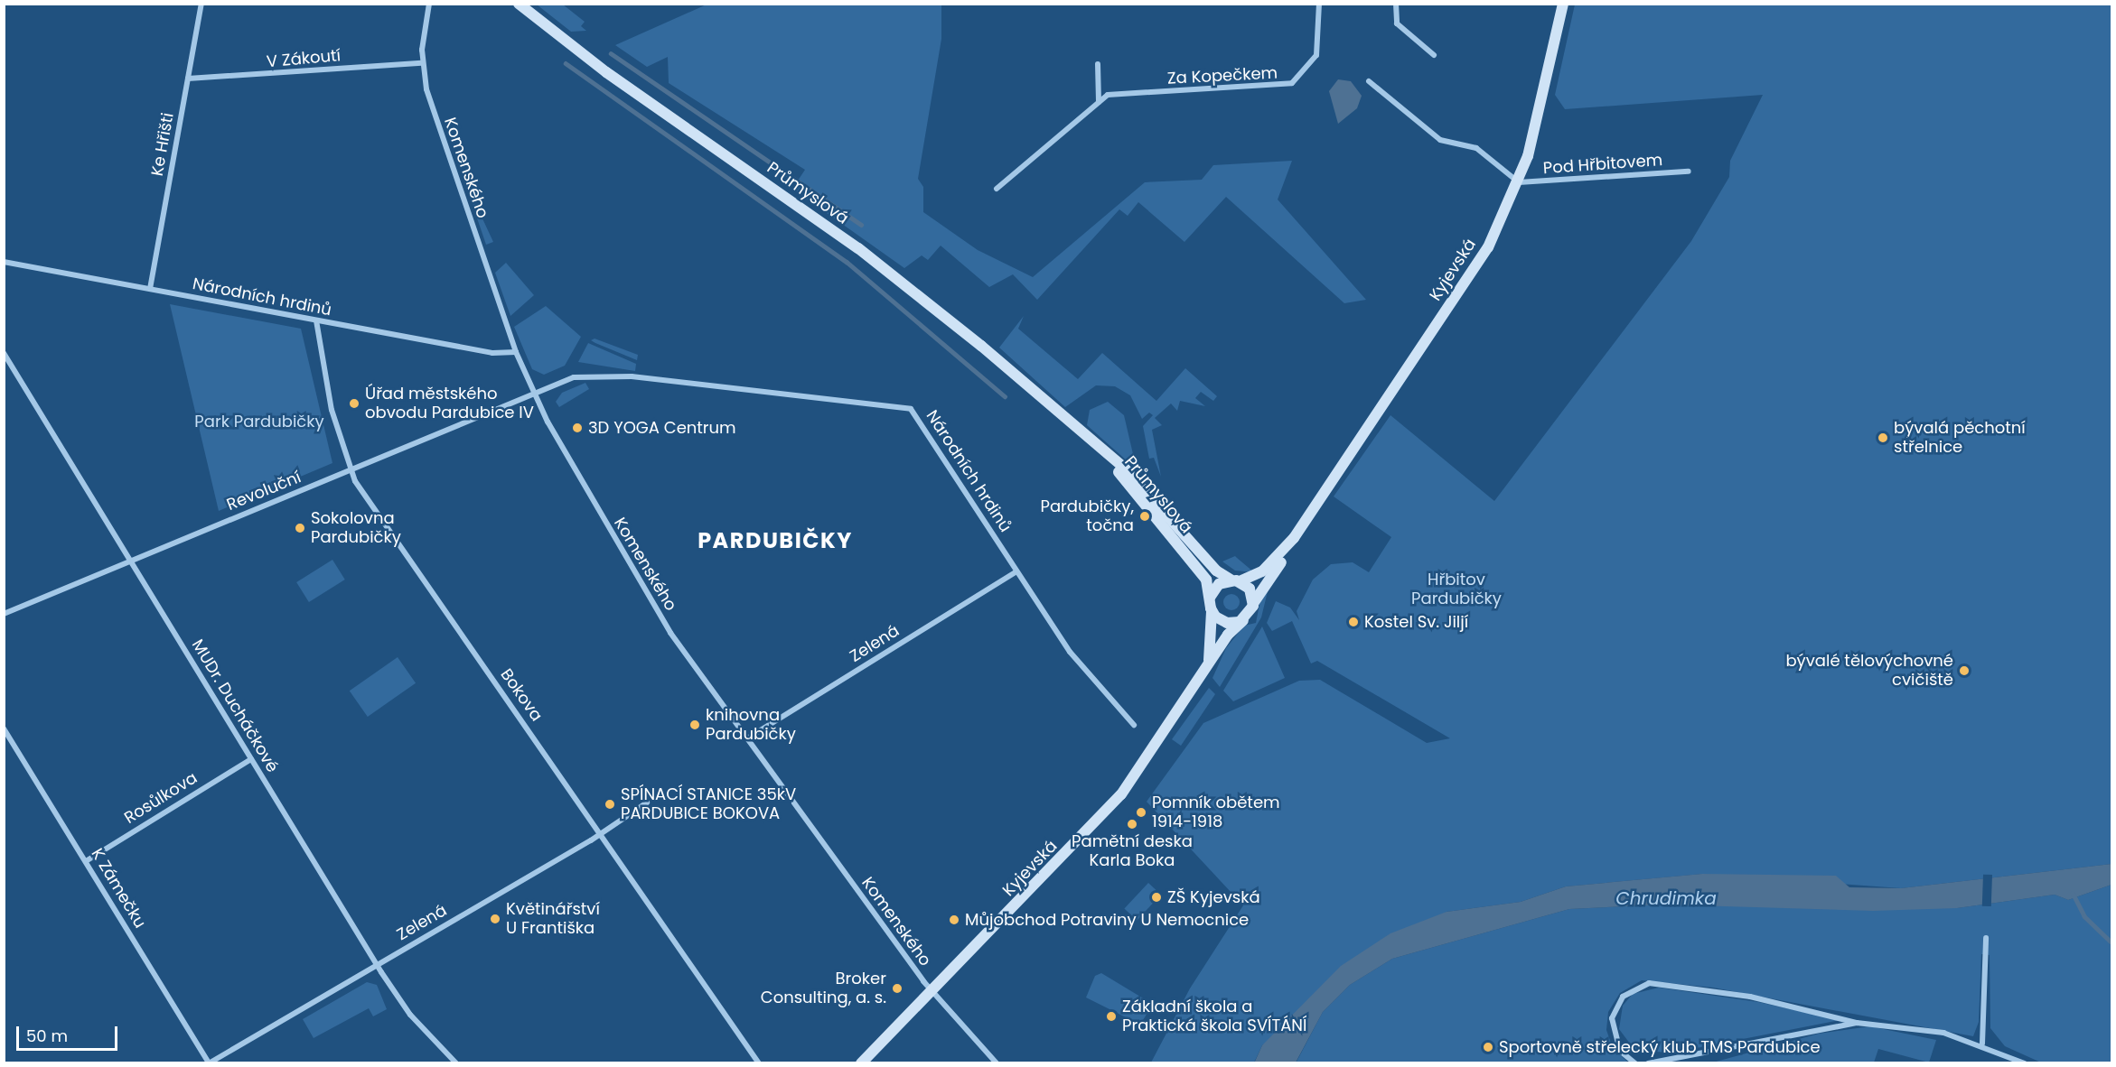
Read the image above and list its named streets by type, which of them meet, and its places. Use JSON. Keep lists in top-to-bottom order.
{
  "streets": {
    "street": [
      "V Zákoutí",
      "Za Kopečkem",
      "Ke Hřišti",
      "Pod Hřbitovem",
      "Komenského",
      "Průmyslová",
      "Kyjevská",
      "Národních hrdinů",
      "Revoluční",
      "Zelená",
      "Bokova",
      "MUDr. Ducháčkové",
      "Rosůlkova",
      "K Zámečku"
    ]
  },
  "crossings": [
    ["V Zákoutí", "Ke Hřišti"],
    ["V Zákoutí", "Komenského"],
    ["Ke Hřišti", "Národních hrdinů"],
    ["Pod Hřbitovem", "Kyjevská"],
    ["Komenského", "Kyjevská"],
    ["Komenského", "Národních hrdinů"],
    ["Komenského", "Revoluční"],
    ["Komenského", "Zelená"],
    ["Průmyslová", "Kyjevská"],
    ["Národních hrdinů", "Revoluční"],
    ["Národních hrdinů", "Zelená"],
    ["Národních hrdinů", "Bokova"],
    ["Revoluční", "Bokova"],
    ["Revoluční", "MUDr. Ducháčkové"],
    ["Zelená", "Bokova"],
    ["Zelená", "MUDr. Ducháčkové"],
    ["Zelená", "K Zámečku"],
    ["MUDr. Ducháčkové", "Rosůlkova"],
    ["Rosůlkova", "K Zámečku"]
  ],
  "districts": ["PARDUBIČKY"],
  "water": ["Chrudimka"],
  "parks": ["Park Pardubičky", "Hřbitov Pardubičky"],
  "places": [
    "Úřad městského obvodu Pardubice IV",
    "3D YOGA Centrum",
    "bývalá pěchotní střelnice",
    "Pardubičky, točna",
    "Sokolovna Pardubičky",
    "Kostel Sv. Jiljí",
    "bývalé tělovýchovné cvičiště",
    "knihovna Pardubičky",
    "SPÍNACÍ STANICE 35kV PARDUBICE BOKOVA",
    "Pomník obětem 1914-1918",
    "Pamětní deska Karla Boka",
    "ZŠ Kyjevská",
    "Květinářství U Františka",
    "Můjobchod Potraviny U Nemocnice",
    "Broker Consulting, a. s.",
    "Základní škola a Praktická škola SVÍTÁNÍ",
    "Sportovně střelecký klub TMS Pardubice"
  ],
  "scale_bar": "50 m"
}
